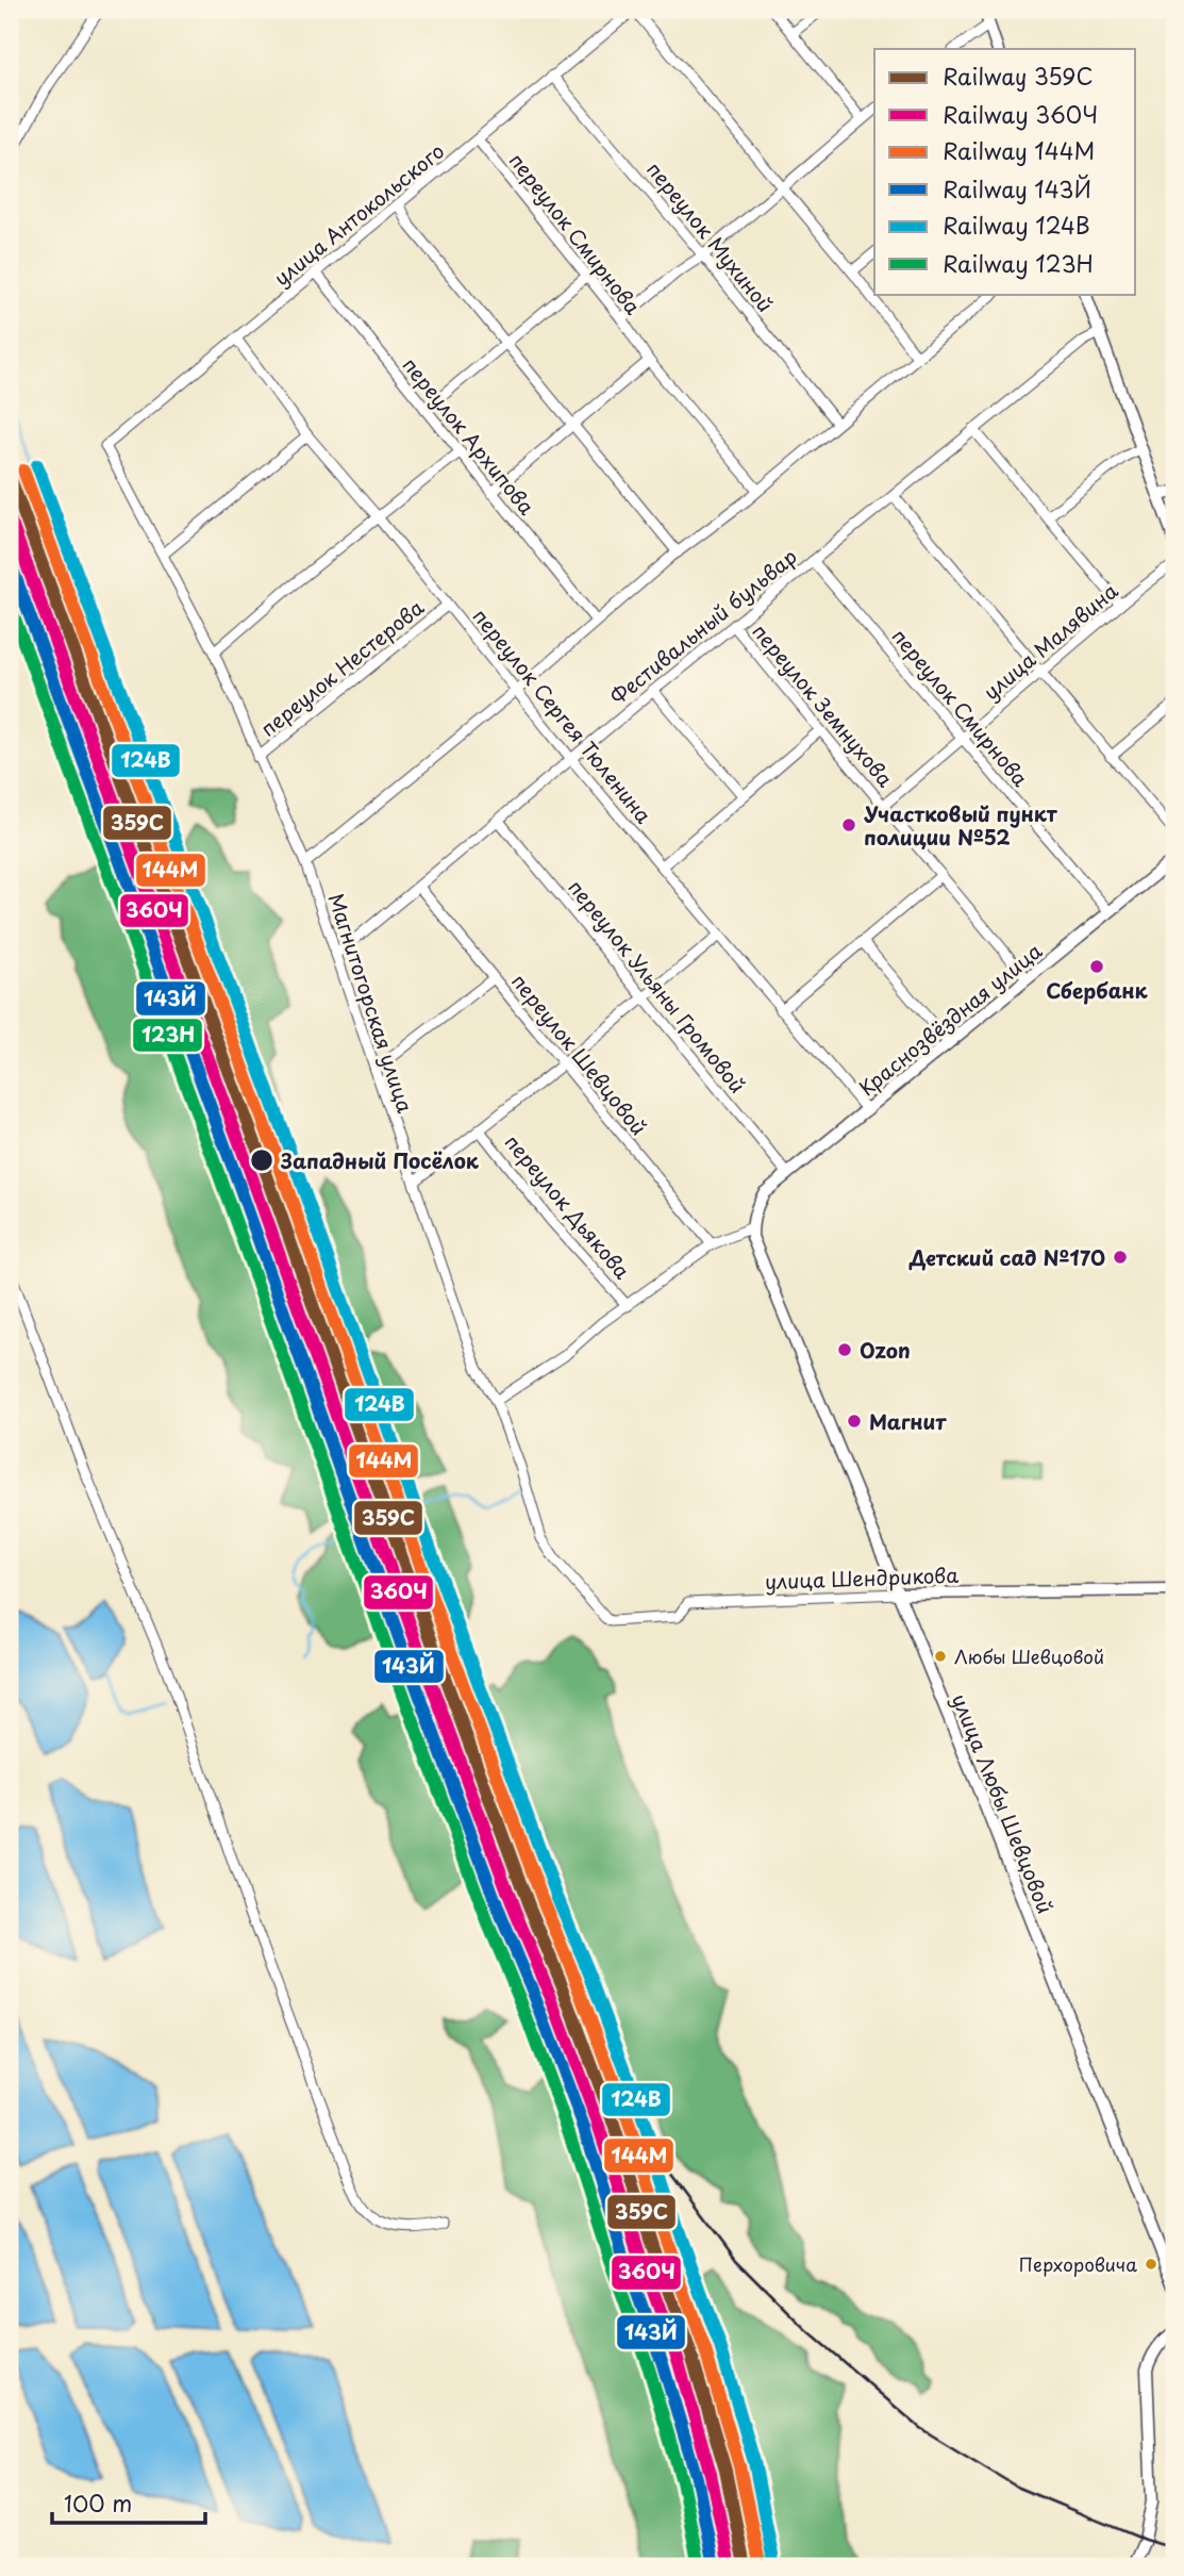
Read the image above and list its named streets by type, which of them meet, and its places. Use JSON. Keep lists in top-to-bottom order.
{
  "streets": {
    "street": [
      "улица Антокольского",
      "переулок Смирнова",
      "переулок Мухиной",
      "переулок Архипова",
      "Фестивальный бульвар",
      "улица Малявина",
      "переулок Нестерова",
      "переулок Земнухова",
      "переулок Сергея Тюленина",
      "переулок Ульяны Громовой",
      "Магнитогорская улица",
      "Краснозвёздная улица",
      "переулок Шевцовой",
      "переулок Дьякова",
      "улица Шендрикова",
      "улица Любы Шевцовой"
    ]
  },
  "crossings": [
    ["улица Антокольского", "переулок Смирнова"],
    ["улица Антокольского", "переулок Мухиной"],
    ["улица Антокольского", "переулок Архипова"],
    ["улица Антокольского", "переулок Сергея Тюленина"],
    ["улица Антокольского", "Магнитогорская улица"],
    ["переулок Смирнова", "Фестивальный бульвар"],
    ["переулок Смирнова", "улица Малявина"],
    ["переулок Смирнова", "Краснозвёздная улица"],
    ["Фестивальный бульвар", "переулок Земнухова"],
    ["Фестивальный бульвар", "переулок Сергея Тюленина"],
    ["Фестивальный бульвар", "переулок Ульяны Громовой"],
    ["Фестивальный бульвар", "Магнитогорская улица"],
    ["Фестивальный бульвар", "переулок Шевцовой"],
    ["улица Малявина", "переулок Земнухова"],
    ["переулок Нестерова", "переулок Сергея Тюленина"],
    ["переулок Нестерова", "Магнитогорская улица"],
    ["переулок Земнухова", "Краснозвёздная улица"],
    ["переулок Сергея Тюленина", "Краснозвёздная улица"],
    ["переулок Ульяны Громовой", "Краснозвёздная улица"],
    ["Магнитогорская улица", "улица Шендрикова"],
    ["Краснозвёздная улица", "улица Любы Шевцовой"],
    ["улица Шендрикова", "улица Любы Шевцовой"]
  ],
  "places": [
    "Участковый пункт полиции №52",
    "Сбербанк",
    "Западный Посёлок",
    "Детский сад №170",
    "Ozon",
    "Магнит",
    "Любы Шевцовой",
    "Перхоровича"
  ],
  "lines": [
    "rail line 124В",
    "rail line 144М",
    "rail line 359С",
    "rail line 360Ч",
    "rail line 143Й",
    "rail line 123Н"
  ],
  "legend": [
    "Railway 359С",
    "Railway 360Ч",
    "Railway 144М",
    "Railway 143Й",
    "Railway 124В",
    "Railway 123Н"
  ],
  "scale_bar": "100 m"
}
